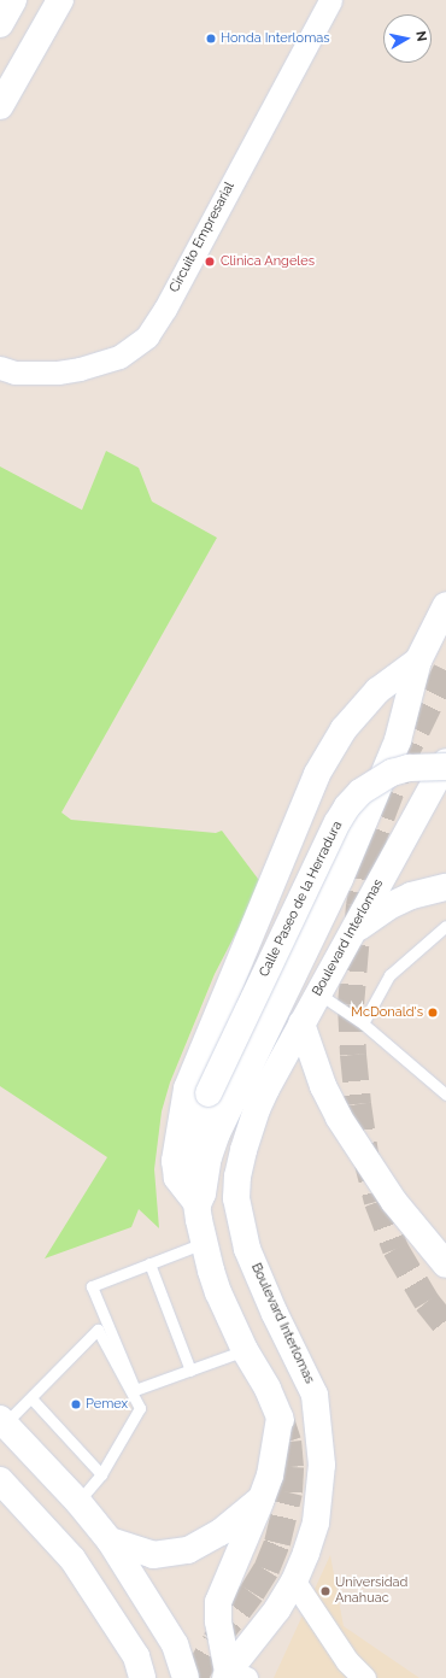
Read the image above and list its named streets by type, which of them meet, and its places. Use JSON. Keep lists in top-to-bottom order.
{
  "streets": {
    "main road": ["Calle Paseo de la Herradura", "Boulevard Interlomas"],
    "street": ["Circuito Empresarial"]
  },
  "places": [
    "Honda Interlomas",
    "Clinica Angeles",
    "McDonald's",
    "Pemex",
    "Universidad Anahuac"
  ],
  "north": "right"
}
